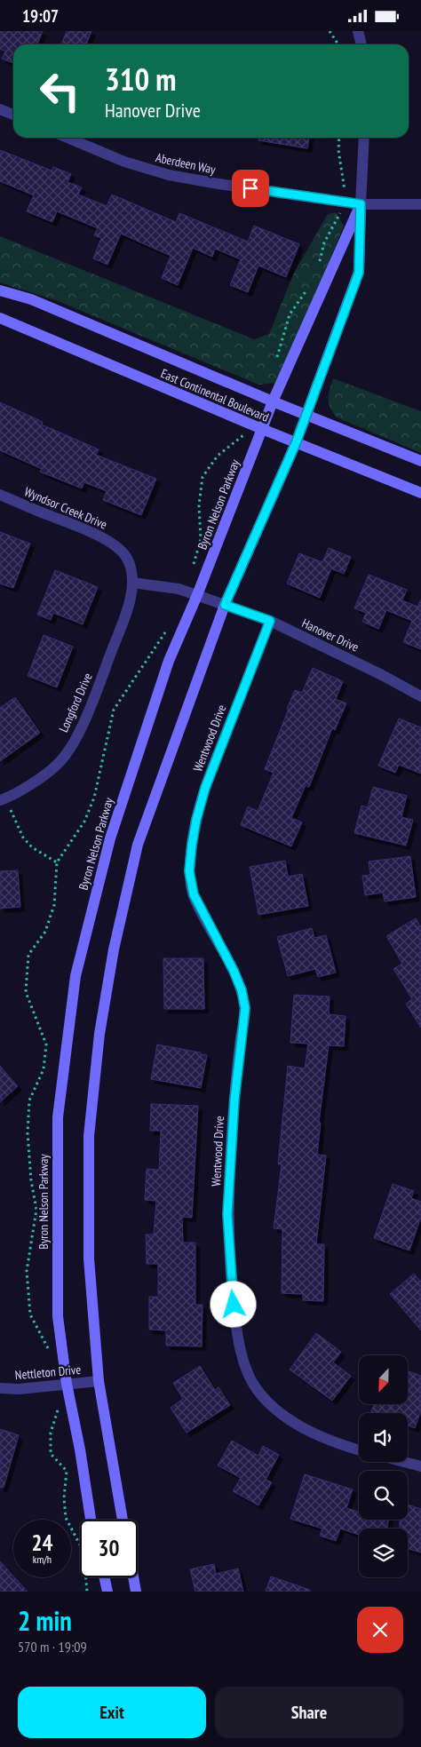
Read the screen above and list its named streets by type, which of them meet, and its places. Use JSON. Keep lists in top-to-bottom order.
{
  "streets": {
    "street": [
      "Aberdeen Way",
      "East Continental Boulevard",
      "Byron Nelson Parkway",
      "Wyndsor Creek Drive",
      "Hanover Drive",
      "Longford Drive",
      "Wentwood Drive",
      "Nettleton Drive"
    ]
  },
  "crossings": [
    ["Aberdeen Way", "Byron Nelson Parkway"],
    ["East Continental Boulevard", "Byron Nelson Parkway"],
    ["Byron Nelson Parkway", "Hanover Drive"],
    ["Byron Nelson Parkway", "Nettleton Drive"],
    ["Wyndsor Creek Drive", "Longford Drive"],
    ["Hanover Drive", "Wentwood Drive"]
  ],
  "north": "bottom",
  "page": {
    "status": "19:07",
    "turn": ["310 m", "Hanover Drive"],
    "speed": "24 km/h",
    "limit": "30",
    "heading": ["2 min", "570 m · 19:09"],
    "buttons": ["Exit", "Share"]
  }
}
